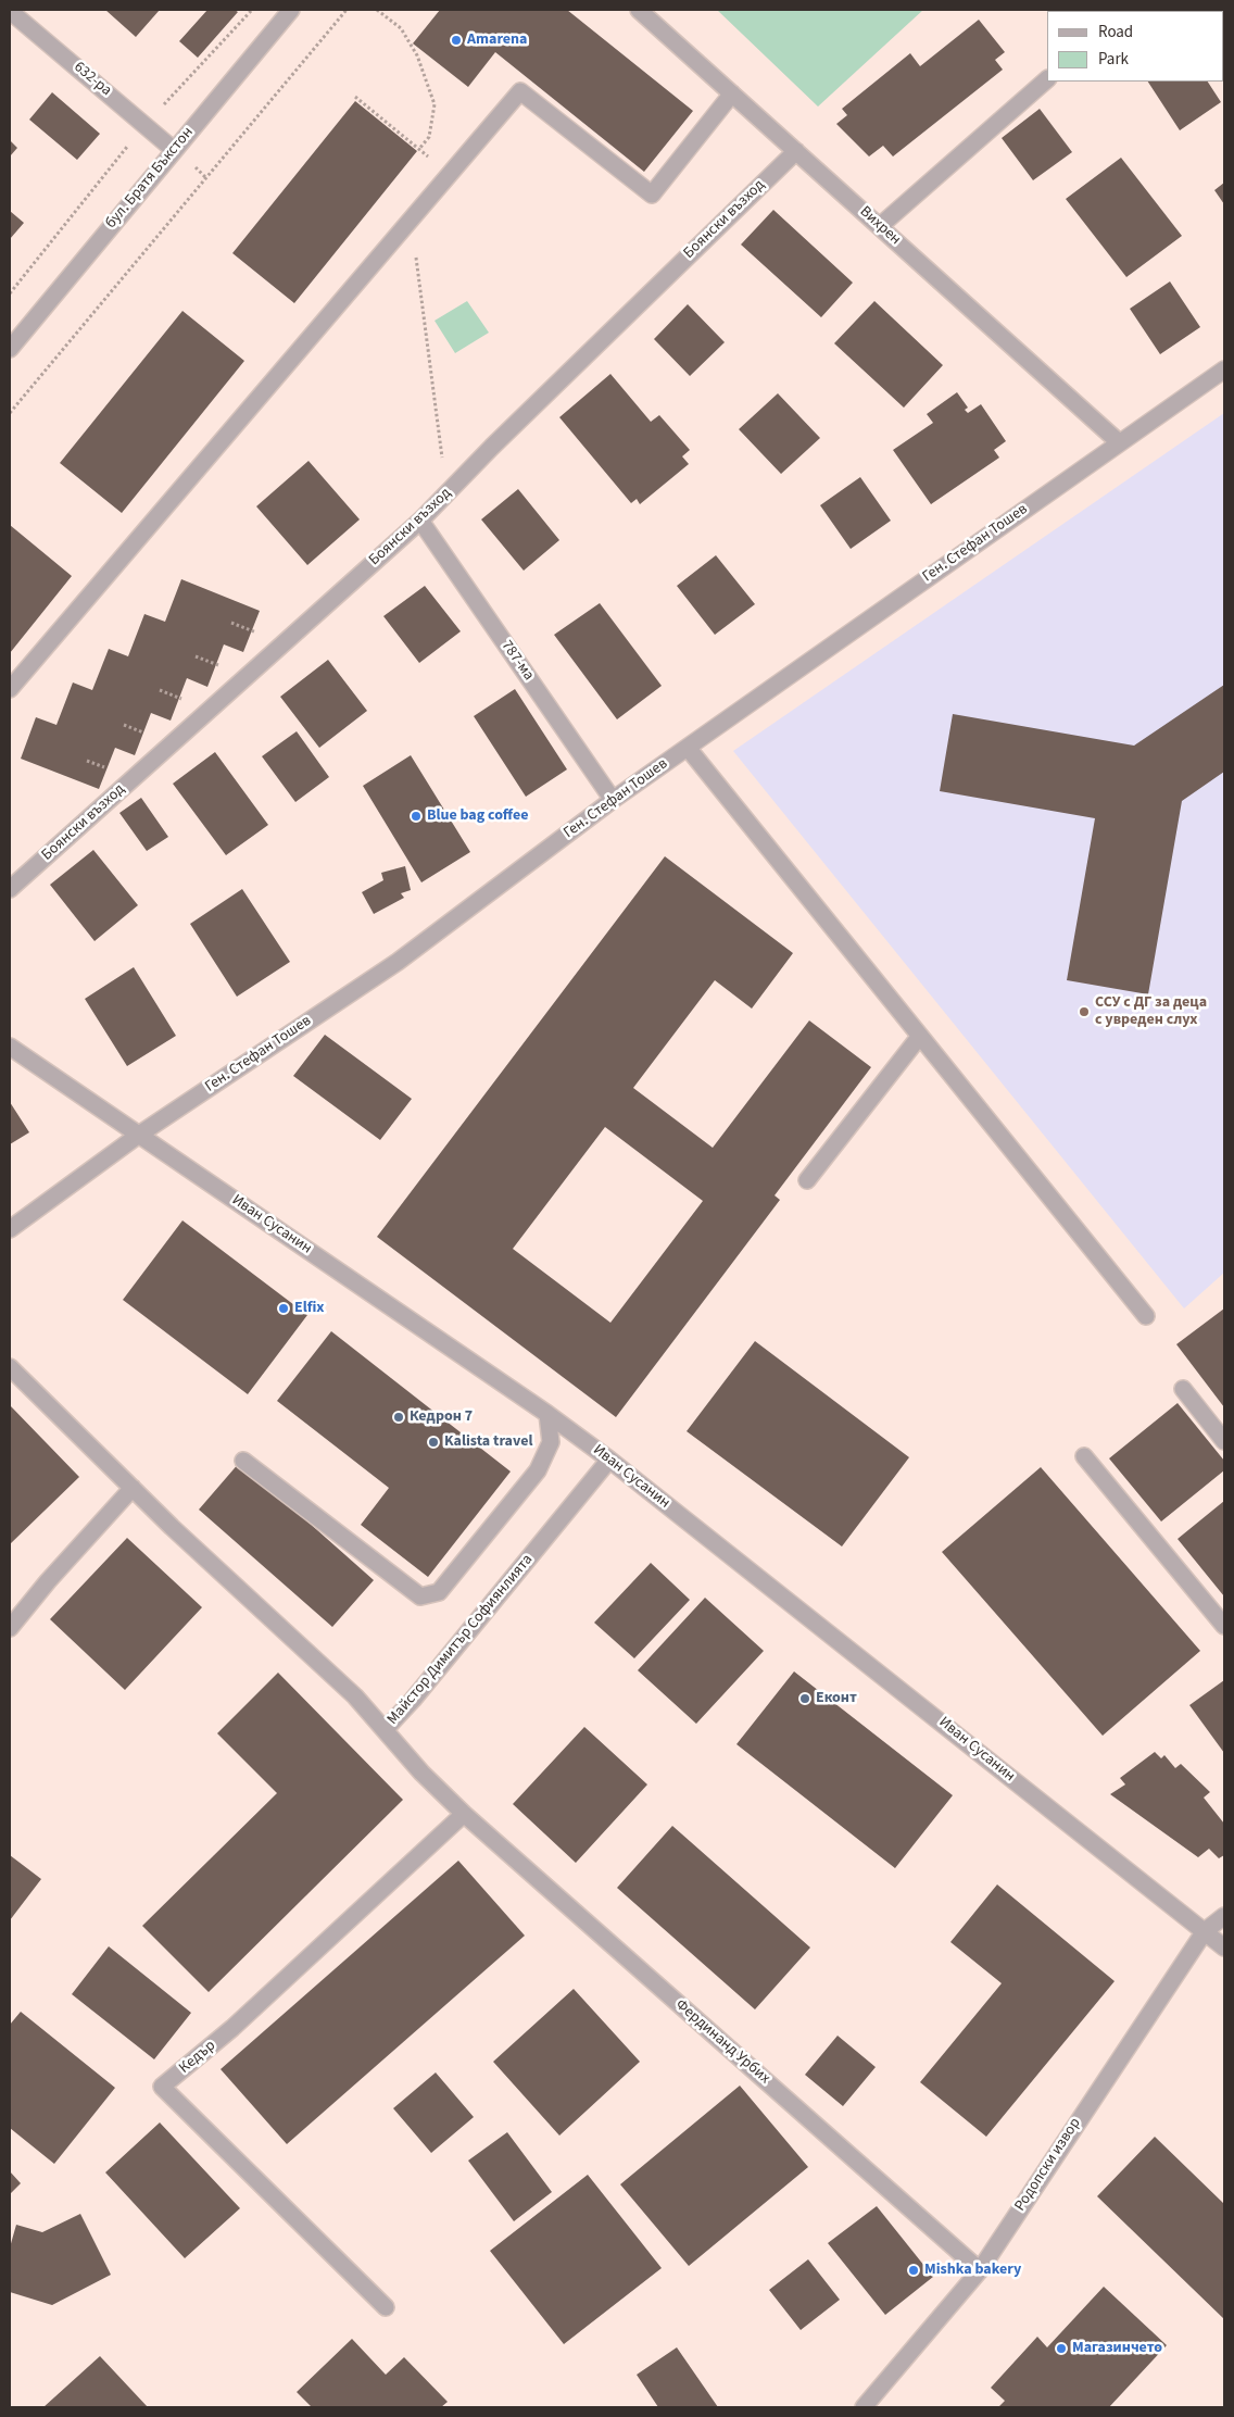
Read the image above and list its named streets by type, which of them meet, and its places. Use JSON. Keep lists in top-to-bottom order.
{
  "streets": {
    "street": [
      "632-ра",
      "бул. Братя Бъкстон",
      "Боянски възход",
      "Вихрен",
      "Ген. Стефан Тошев",
      "787-ма",
      "Иван Сусанин",
      "Майстор Димитър Софиянлията",
      "Фердинанд Урбих",
      "Кедър",
      "Родопски извор"
    ]
  },
  "crossings": [
    ["632-ра", "бул. Братя Бъкстон"],
    ["Боянски възход", "Вихрен"],
    ["Боянски възход", "787-ма"],
    ["Вихрен", "Ген. Стефан Тошев"],
    ["Ген. Стефан Тошев", "787-ма"],
    ["Ген. Стефан Тошев", "Иван Сусанин"],
    ["Иван Сусанин", "Майстор Димитър Софиянлията"],
    ["Иван Сусанин", "Родопски извор"],
    ["Майстор Димитър Софиянлията", "Фердинанд Урбих"],
    ["Майстор Димитър Софиянлията", "Кедър"],
    ["Фердинанд Урбих", "Кедър"],
    ["Фердинанд Урбих", "Родопски извор"]
  ],
  "places": [
    "Amarena",
    "Blue bag coffee",
    "ССУ с ДГ за деца с увреден слух",
    "Elfix",
    "Кедрон 7",
    "Kalista travel",
    "Еконт",
    "Mishka bakery",
    "Магазинчето"
  ],
  "legend": ["Road", "Park"]
}
